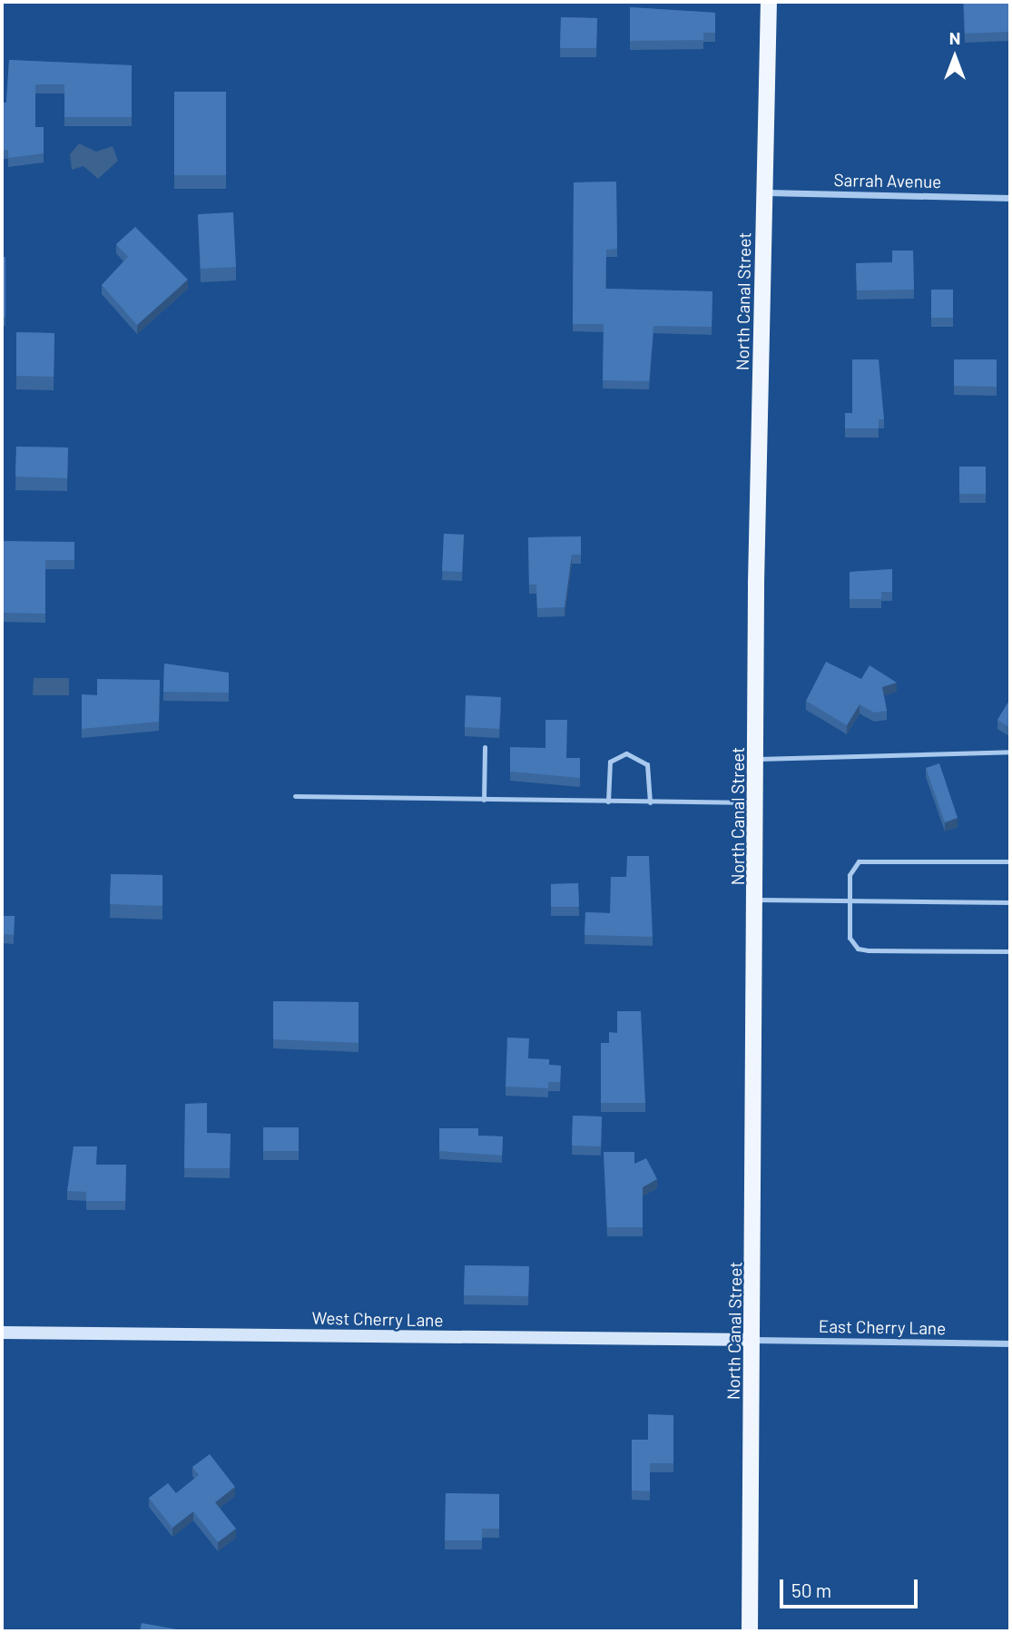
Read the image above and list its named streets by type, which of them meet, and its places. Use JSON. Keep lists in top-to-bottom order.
{
  "streets": {
    "main road": ["North Canal Street"],
    "street": ["Sarrah Avenue", "West Cherry Lane", "East Cherry Lane"]
  },
  "crossings": [
    ["Sarrah Avenue", "North Canal Street"],
    ["North Canal Street", "West Cherry Lane"],
    ["North Canal Street", "East Cherry Lane"],
    ["West Cherry Lane", "East Cherry Lane"]
  ],
  "scale_bar": "50 m",
  "north": "top"
}
